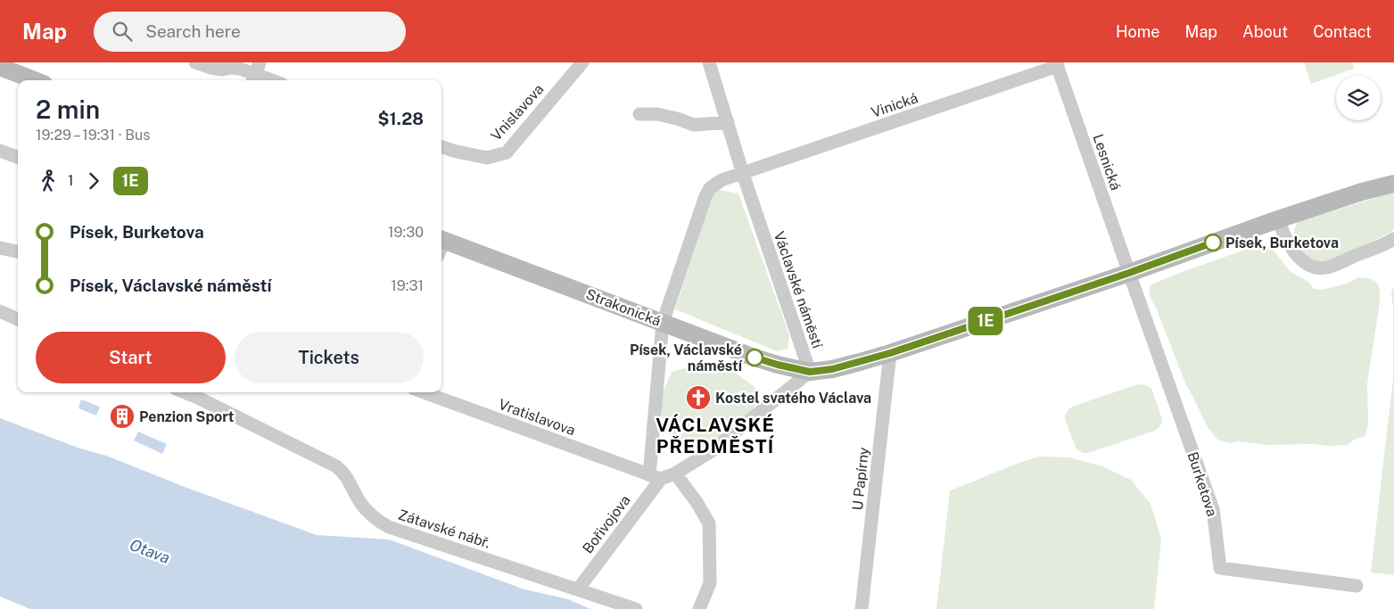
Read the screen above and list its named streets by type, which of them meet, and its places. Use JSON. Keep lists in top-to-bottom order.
{
  "streets": {
    "main road": ["Strakonická"],
    "street": [
      "Vinická",
      "Vnislavova",
      "Lesnická",
      "Václavské náměstí",
      "Vratislavova",
      "U Papírny",
      "Burketova",
      "Bořivojova",
      "Zátavské nábř."
    ]
  },
  "crossings": [
    ["Vinická", "Lesnická"],
    ["Vinická", "Václavské náměstí"],
    ["Lesnická", "Burketova"],
    ["Václavské náměstí", "Strakonická"],
    ["Václavské náměstí", "Vratislavova"],
    ["Václavské náměstí", "Bořivojova"],
    ["Vratislavova", "Bořivojova"],
    ["Bořivojova", "Zátavské nábř."]
  ],
  "districts": ["VÁCLAVSKÉ PŘEDMĚSTÍ"],
  "water": ["Otava"],
  "places": {
    "other": ["Písek, Burketova", "Písek, Václavské náměstí"],
    "church": ["Kostel svatého Václava"],
    "building": ["Penzion Sport"]
  },
  "lines": ["bus line 1E"],
  "page": {
    "header": "Map",
    "search": "Search here",
    "nav": [
      "Home",
      "Map",
      "About",
      "Contact"
    ],
    "on_map": "1E",
    "heading": ["2 min", "19:29 – 19:31 · Bus", "$1.28"],
    "legs": ["1", "1E"],
    "list": [
      {
        "name": "Písek, Burketova",
        "value": "19:30"
      },
      {
        "name": "Písek, Václavské náměstí",
        "value": "19:31"
      }
    ],
    "buttons": ["Start", "Tickets"]
  }
}
